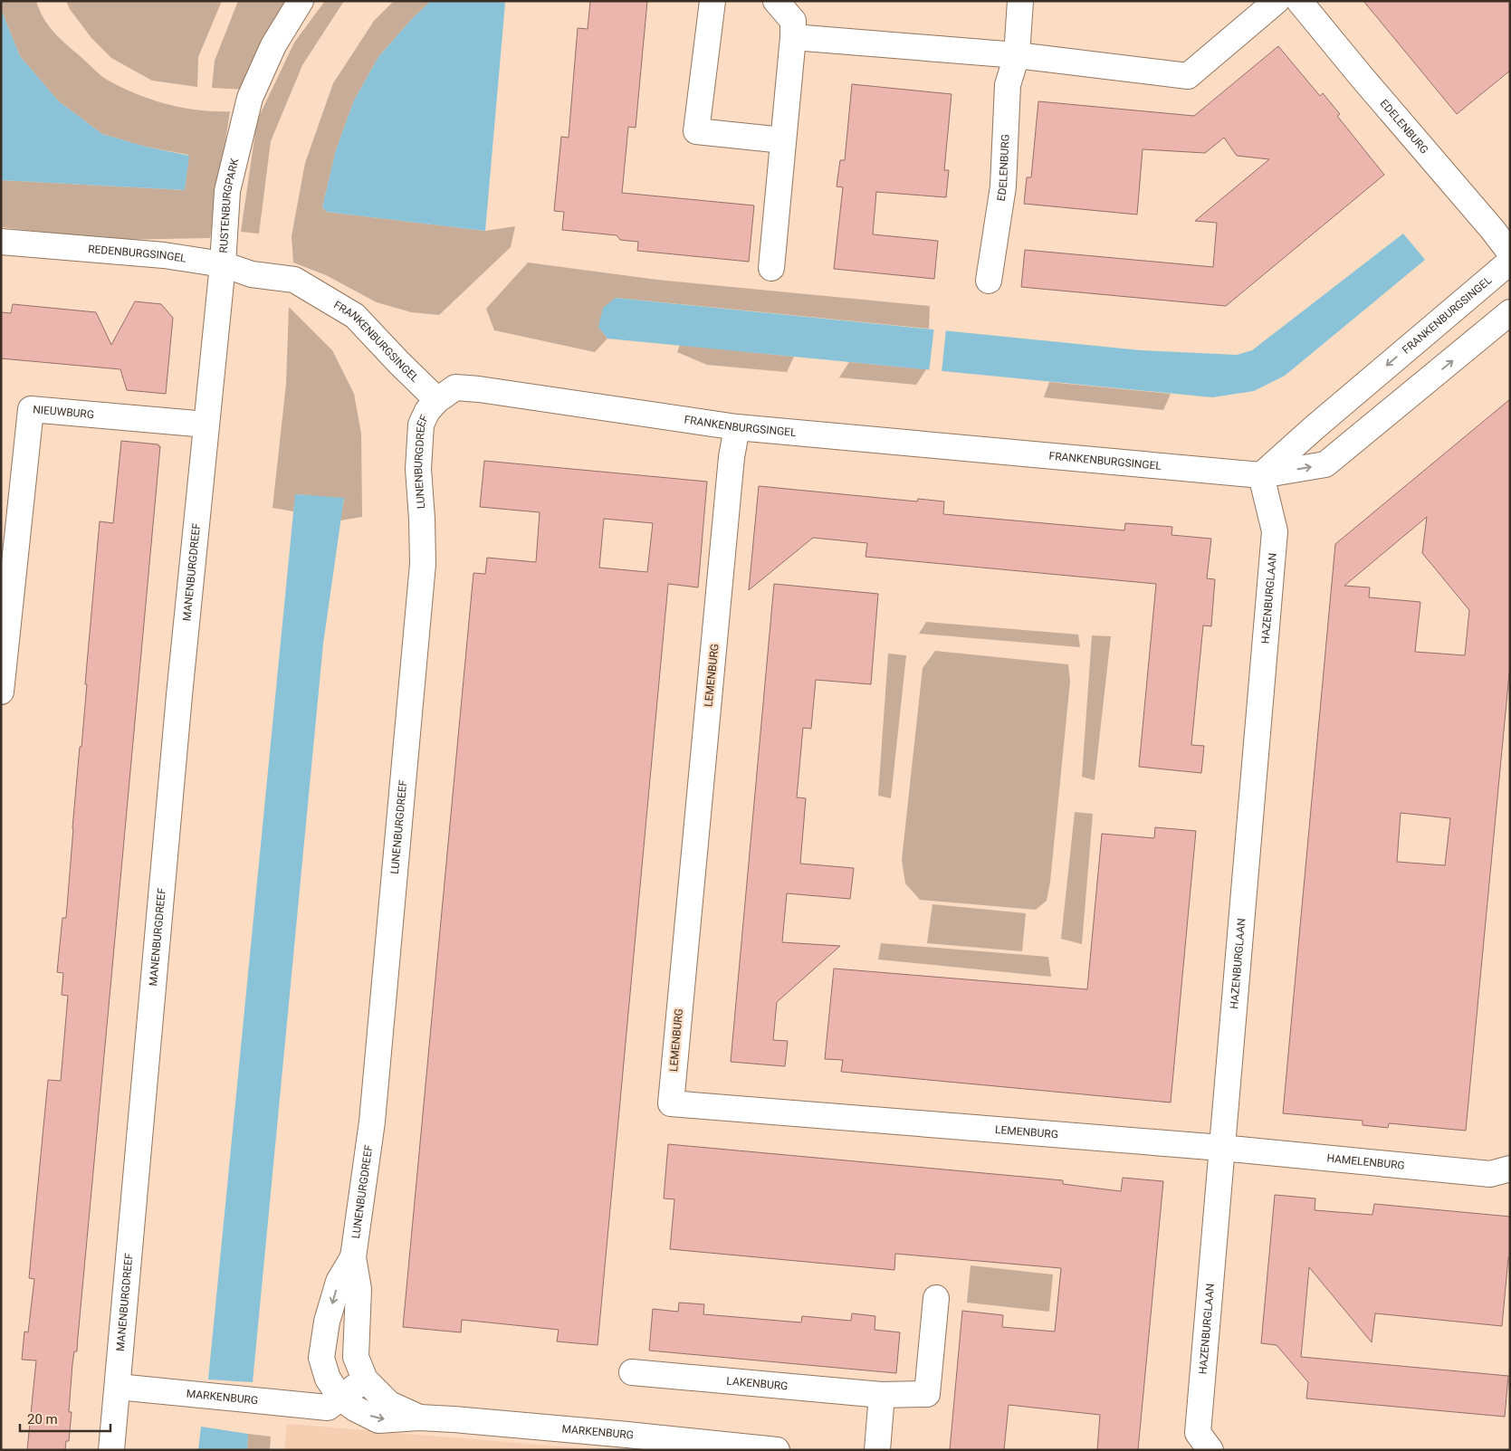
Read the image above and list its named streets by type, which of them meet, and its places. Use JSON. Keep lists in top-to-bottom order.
{
  "streets": {
    "street": [
      "EDELENBURG",
      "RUSTENBURGPARK",
      "REDENBURGSINGEL",
      "FRANKENBURGSINGEL",
      "NIEUWBURG",
      "LUNENBURGDREEF",
      "MANENBURGDREEF",
      "HAZENBURGLAAN",
      "LEMENBURG",
      "HAMELENBURG",
      "LAKENBURG",
      "MARKENBURG"
    ]
  },
  "crossings": [
    ["RUSTENBURGPARK", "REDENBURGSINGEL"],
    ["RUSTENBURGPARK", "NIEUWBURG"],
    ["RUSTENBURGPARK", "MANENBURGDREEF"],
    ["REDENBURGSINGEL", "FRANKENBURGSINGEL"],
    ["FRANKENBURGSINGEL", "LUNENBURGDREEF"],
    ["FRANKENBURGSINGEL", "HAZENBURGLAAN"],
    ["FRANKENBURGSINGEL", "LEMENBURG"],
    ["NIEUWBURG", "MANENBURGDREEF"],
    ["LUNENBURGDREEF", "MARKENBURG"],
    ["MANENBURGDREEF", "MARKENBURG"],
    ["HAZENBURGLAAN", "LEMENBURG"],
    ["HAZENBURGLAAN", "HAMELENBURG"],
    ["LEMENBURG", "HAMELENBURG"]
  ],
  "scale_bar": "20 m"
}
